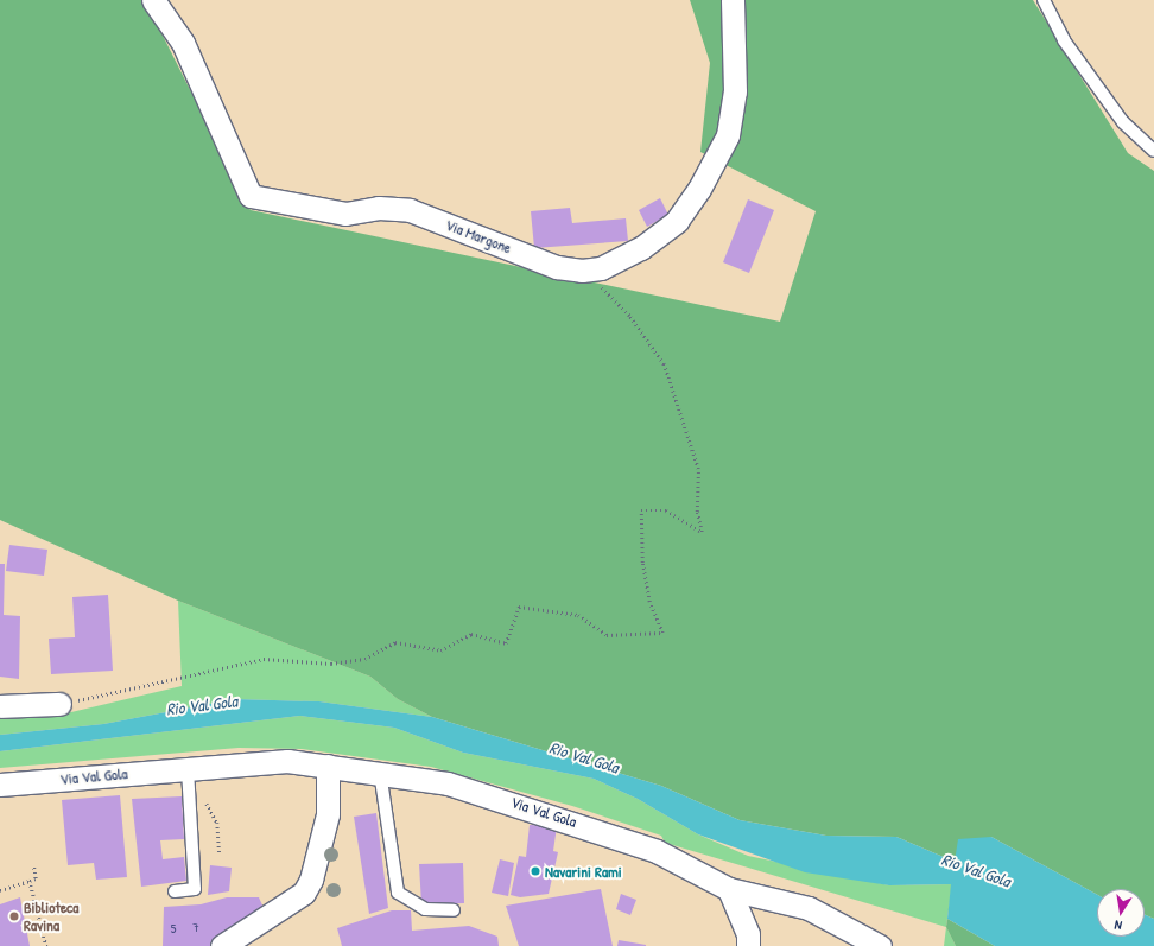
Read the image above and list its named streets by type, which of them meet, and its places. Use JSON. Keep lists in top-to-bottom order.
{
  "streets": {
    "street": ["Via Margone", "Via Val Gola"]
  },
  "water": ["Rio Val Gola"],
  "places": ["Navarini Rami", "Biblioteca Ravina"],
  "house_numbers": ["7", "5"],
  "north": "bottom"
}
